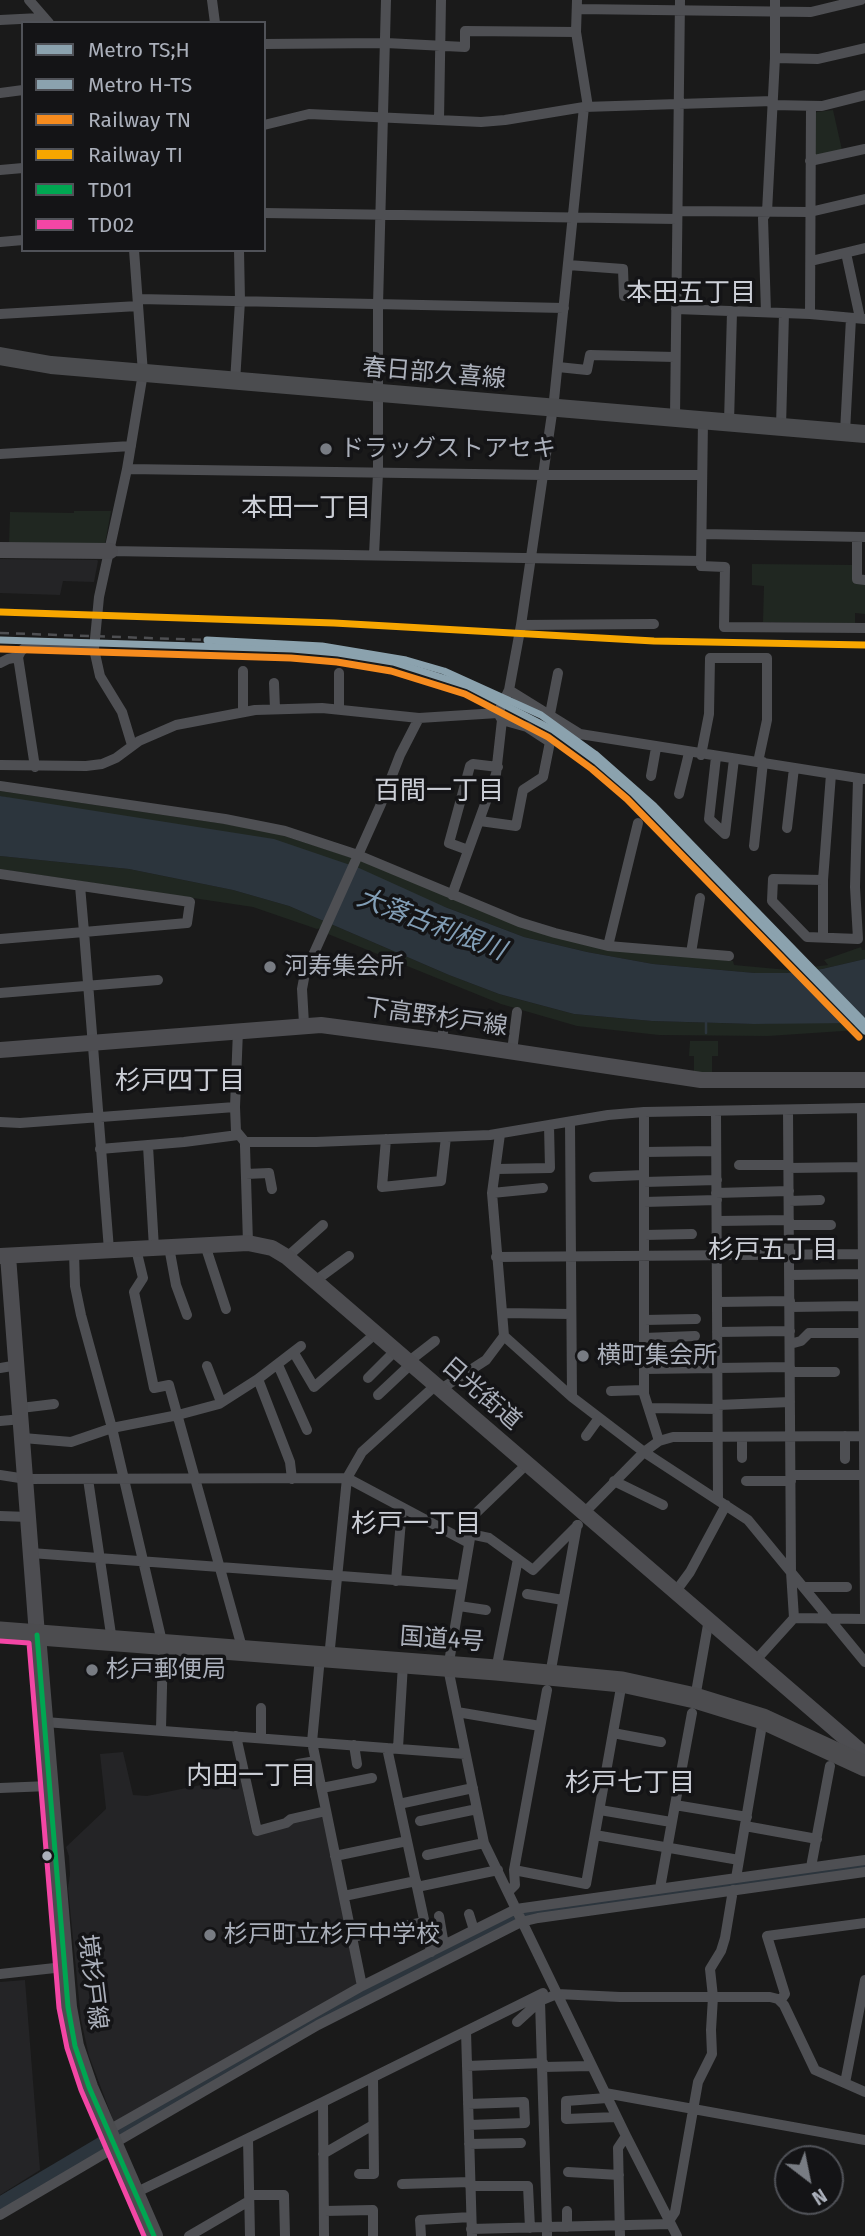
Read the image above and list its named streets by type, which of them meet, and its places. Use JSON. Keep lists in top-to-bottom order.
{
  "streets": {
    "highway": ["国道4号"],
    "main road": ["春日部久喜線", "境杉戸線"],
    "street": ["下高野杉戸線", "日光街道"]
  },
  "crossings": [
    ["国道4号", "境杉戸線"]
  ],
  "districts": [
    "本田五丁目",
    "本田一丁目",
    "百間一丁目",
    "杉戸四丁目",
    "杉戸五丁目",
    "杉戸一丁目",
    "内田一丁目",
    "杉戸七丁目"
  ],
  "water": ["大落古利根川"],
  "places": [
    "ドラッグストアセキ",
    "河寿集会所",
    "横町集会所",
    "杉戸郵便局",
    "杉戸町立杉戸中学校"
  ],
  "lines": [
    "rail line TI",
    "metro line TS;H",
    "metro line H-TS",
    "rail line TN",
    "transit line TD01",
    "transit line TD02"
  ],
  "legend": [
    "Metro TS;H",
    "Metro H-TS",
    "Railway TN",
    "Railway TI",
    "TD01",
    "TD02"
  ],
  "north": "bottom right"
}
